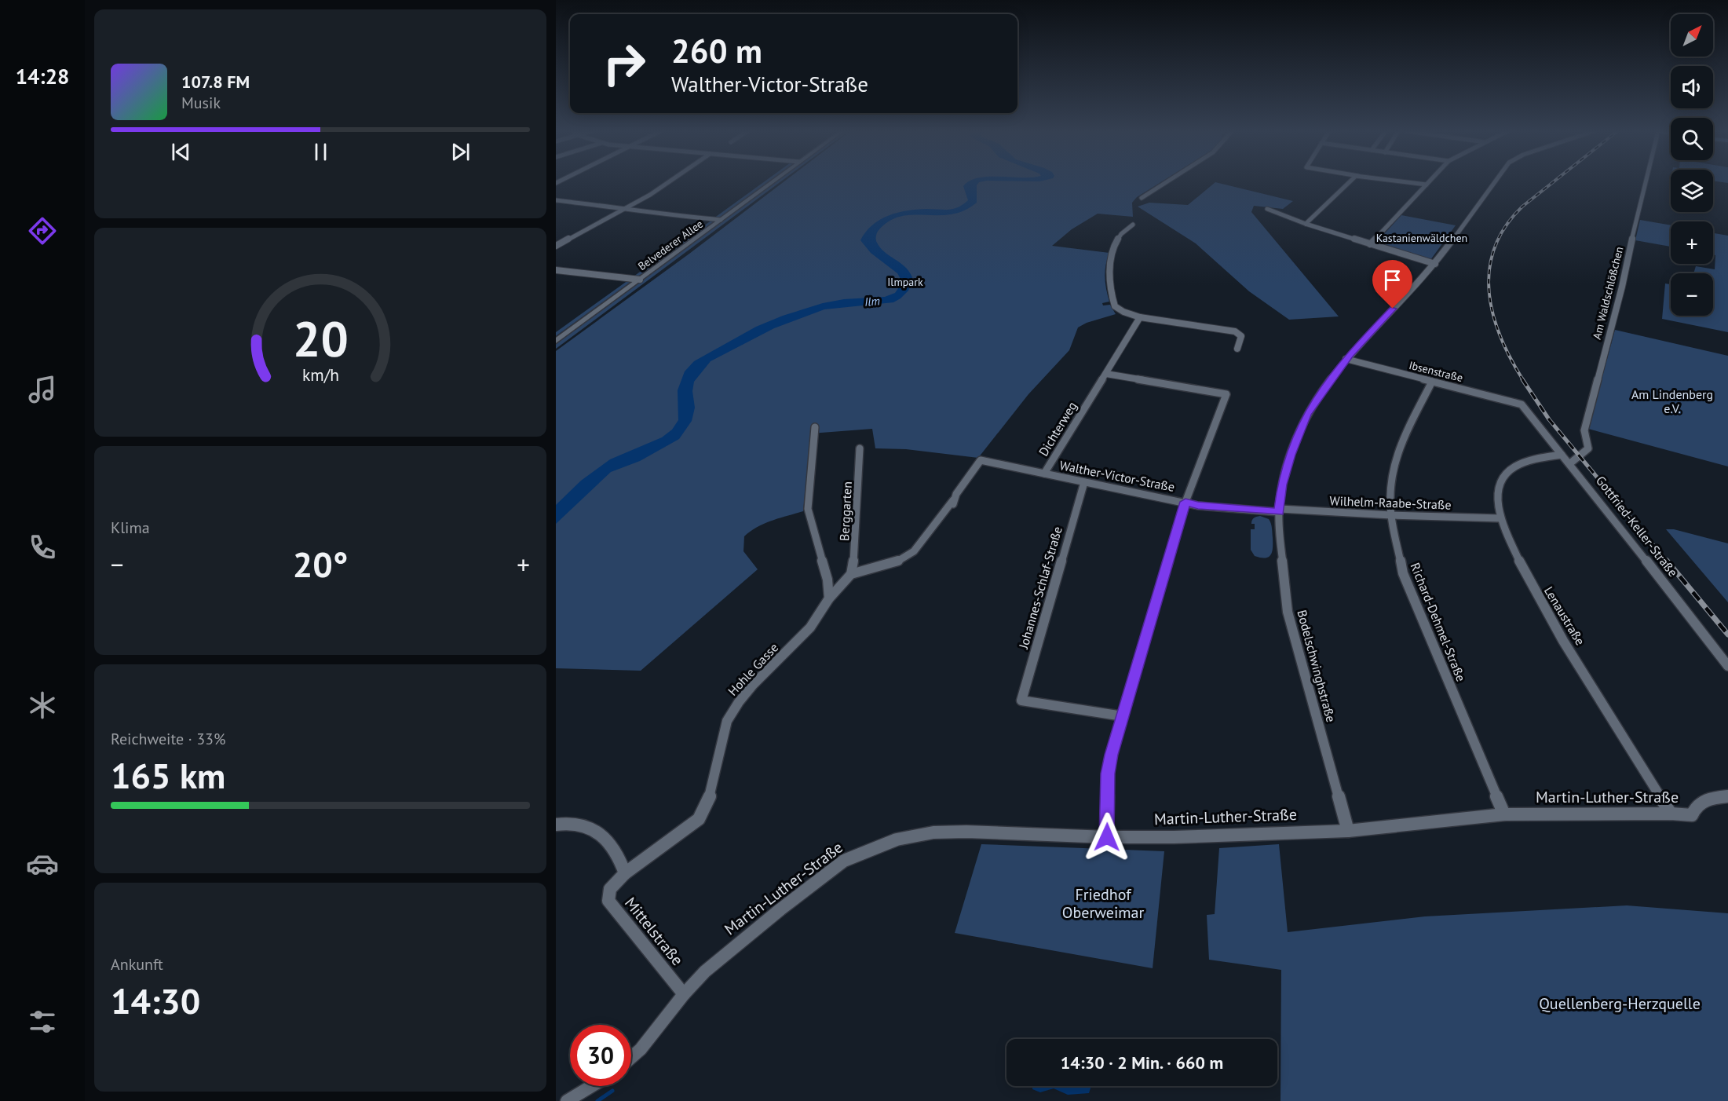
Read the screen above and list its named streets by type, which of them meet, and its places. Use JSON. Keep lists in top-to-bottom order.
{
  "streets": {
    "street": [
      "Belvederer Allee",
      "Am Waldschlößchen",
      "Ibsenstraße",
      "Dichterweg",
      "Walther-Victor-Straße",
      "Wilhelm-Raabe-Straße",
      "Berggarten",
      "Gottfried-Keller-Straße",
      "Johannes-Schlaf-Straße",
      "Lenaustraße",
      "Richard-Dehmel-Straße",
      "Bodelschwinghstraße",
      "Hohle Gasse",
      "Martin-Luther-Straße",
      "Mittelstraße"
    ]
  },
  "crossings": [
    ["Am Waldschlößchen", "Gottfried-Keller-Straße"],
    ["Ibsenstraße", "Gottfried-Keller-Straße"],
    ["Ibsenstraße", "Richard-Dehmel-Straße"],
    ["Ibsenstraße", "Bodelschwinghstraße"],
    ["Dichterweg", "Walther-Victor-Straße"],
    ["Dichterweg", "Berggarten"],
    ["Dichterweg", "Hohle Gasse"],
    ["Walther-Victor-Straße", "Wilhelm-Raabe-Straße"],
    ["Walther-Victor-Straße", "Johannes-Schlaf-Straße"],
    ["Walther-Victor-Straße", "Bodelschwinghstraße"],
    ["Wilhelm-Raabe-Straße", "Lenaustraße"],
    ["Wilhelm-Raabe-Straße", "Richard-Dehmel-Straße"],
    ["Wilhelm-Raabe-Straße", "Bodelschwinghstraße"],
    ["Berggarten", "Hohle Gasse"],
    ["Gottfried-Keller-Straße", "Lenaustraße"],
    ["Lenaustraße", "Martin-Luther-Straße"],
    ["Richard-Dehmel-Straße", "Martin-Luther-Straße"],
    ["Bodelschwinghstraße", "Martin-Luther-Straße"],
    ["Hohle Gasse", "Mittelstraße"],
    ["Martin-Luther-Straße", "Mittelstraße"]
  ],
  "water": ["Ilm"],
  "parks": [
    "Kastanienwäldchen",
    "Ilmpark",
    "Am Lindenberg e.V.",
    "Friedhof Oberweimar",
    "Quellenberg-Herzquelle"
  ],
  "north": "top right",
  "page": {
    "tabs": "14:28",
    "map_buttons": ["+", "−"],
    "turn": ["260 m", "Walther-Victor-Straße"],
    "song": ["107.8 FM", "Musik"],
    "tile": [
      "Klima",
      ["Reichweite · 33%", "165 km"],
      ["Ankunft", "14:30"]
    ],
    "heat": ["−", "20°", "+"],
    "limit": "30",
    "trip": "14:30 · 2 Min. · 660 m",
    "gauge": ["20", "km/h"]
  }
}
